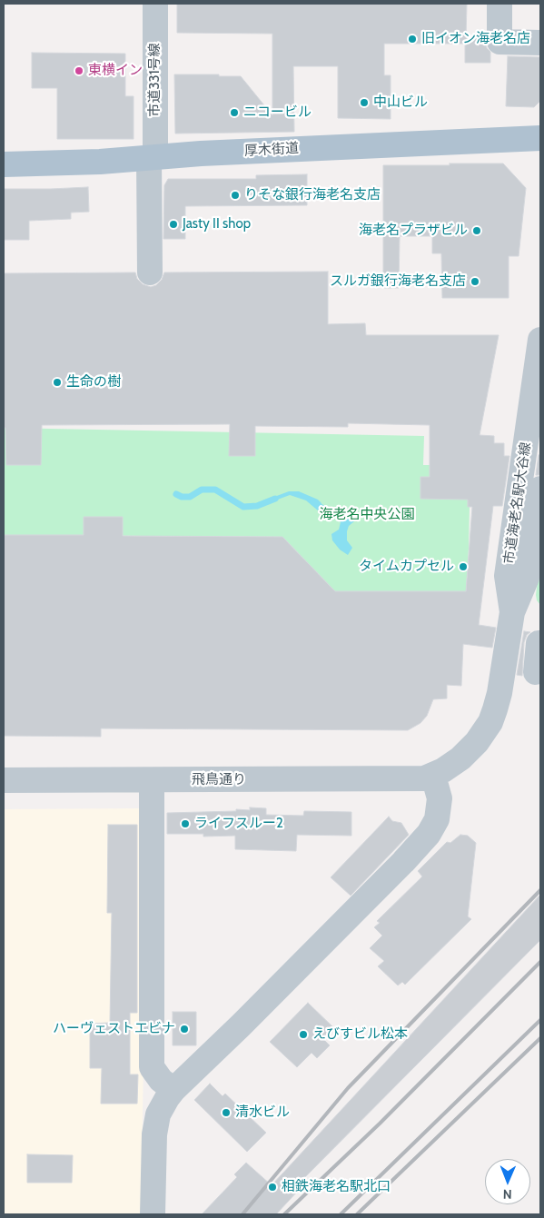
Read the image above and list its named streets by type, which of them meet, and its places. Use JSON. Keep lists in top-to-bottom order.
{
  "streets": {
    "main road": ["厚木街道"],
    "street": ["市道331号線", "市道海老名駅大谷線", "飛鳥通り"]
  },
  "crossings": [
    ["市道331号線", "厚木街道"],
    ["市道海老名駅大谷線", "飛鳥通り"]
  ],
  "parks": ["海老名中央公園"],
  "places": [
    "旧イオン海老名店",
    "東横イン",
    "中山ビル",
    "ニコービル",
    "りそな銀行海老名支店",
    "Jasty II shop",
    "海老名プラザビル",
    "スルガ銀行海老名支店",
    "生命の樹",
    "タイムカプセル",
    "ライフスルー2",
    "ハーヴェストエビナ",
    "えびすビル松本",
    "清水ビル",
    "相鉄海老名駅北口"
  ],
  "north": "bottom"
}
